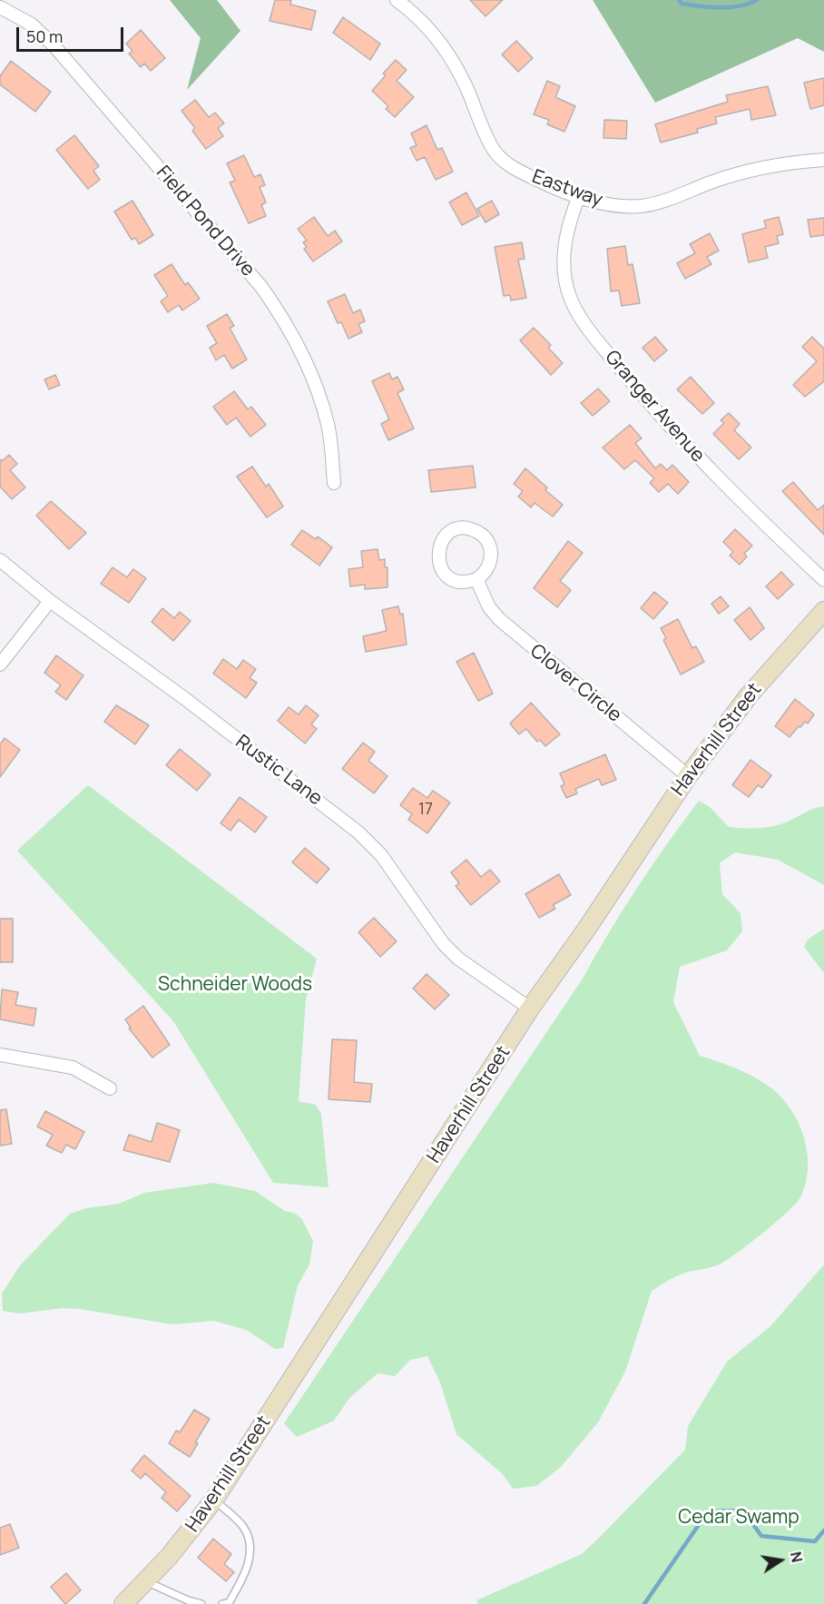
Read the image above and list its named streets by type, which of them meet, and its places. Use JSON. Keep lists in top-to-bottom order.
{
  "streets": {
    "street": [
      "Eastway",
      "Field Pond Drive",
      "Granger Avenue",
      "Clover Circle",
      "Haverhill Street",
      "Rustic Lane"
    ]
  },
  "crossings": [
    ["Eastway", "Granger Avenue"],
    ["Clover Circle", "Haverhill Street"],
    ["Haverhill Street", "Rustic Lane"]
  ],
  "parks": ["Schneider Woods", "Cedar Swamp"],
  "house_numbers": ["17"],
  "scale_bar": "50 m",
  "north": "right"
}
